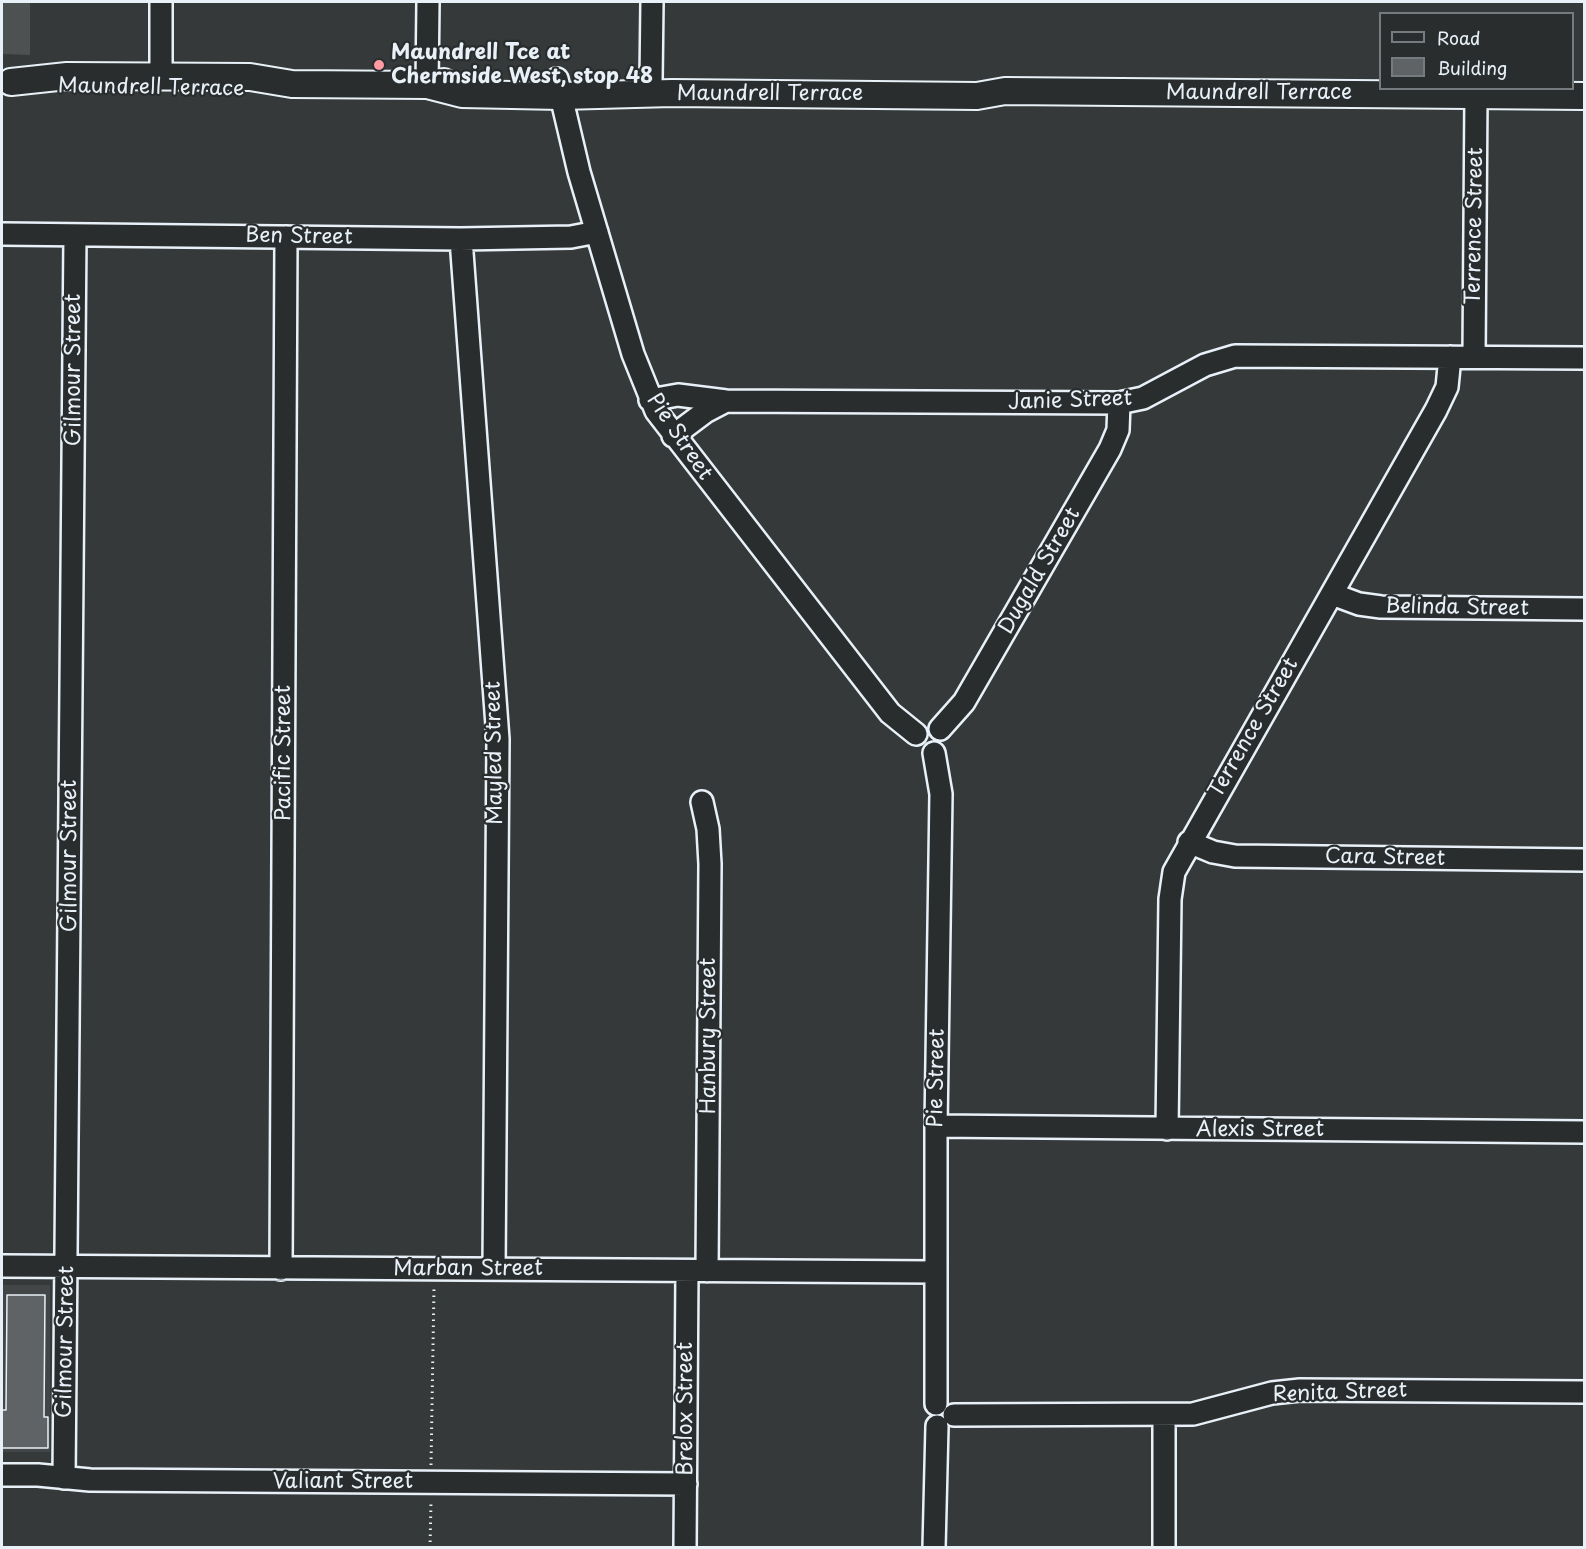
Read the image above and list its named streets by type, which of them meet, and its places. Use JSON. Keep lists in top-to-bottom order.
{
  "streets": {
    "main road": ["Maundrell Terrace"],
    "street": [
      "Terrence Street",
      "Ben Street",
      "Gilmour Street",
      "Janie Street",
      "Pie Street",
      "Dugald Street",
      "Belinda Street",
      "Pacific Street",
      "Mayled Street",
      "Cara Street",
      "Hanbury Street",
      "Alexis Street",
      "Marban Street",
      "Renita Street",
      "Brelox Street",
      "Valiant Street"
    ]
  },
  "crossings": [
    ["Maundrell Terrace", "Terrence Street"],
    ["Maundrell Terrace", "Pie Street"],
    ["Terrence Street", "Janie Street"],
    ["Terrence Street", "Belinda Street"],
    ["Terrence Street", "Cara Street"],
    ["Terrence Street", "Alexis Street"],
    ["Ben Street", "Gilmour Street"],
    ["Ben Street", "Pie Street"],
    ["Ben Street", "Pacific Street"],
    ["Ben Street", "Mayled Street"],
    ["Gilmour Street", "Marban Street"],
    ["Gilmour Street", "Valiant Street"],
    ["Janie Street", "Pie Street"],
    ["Janie Street", "Dugald Street"],
    ["Pie Street", "Dugald Street"],
    ["Pie Street", "Alexis Street"],
    ["Pie Street", "Marban Street"],
    ["Pie Street", "Renita Street"],
    ["Pacific Street", "Marban Street"],
    ["Mayled Street", "Marban Street"],
    ["Hanbury Street", "Marban Street"],
    ["Hanbury Street", "Brelox Street"],
    ["Marban Street", "Brelox Street"],
    ["Brelox Street", "Valiant Street"]
  ],
  "places": ["Maundrell Tce at Chermside West, stop 48"],
  "legend": ["Road", "Building"]
}
